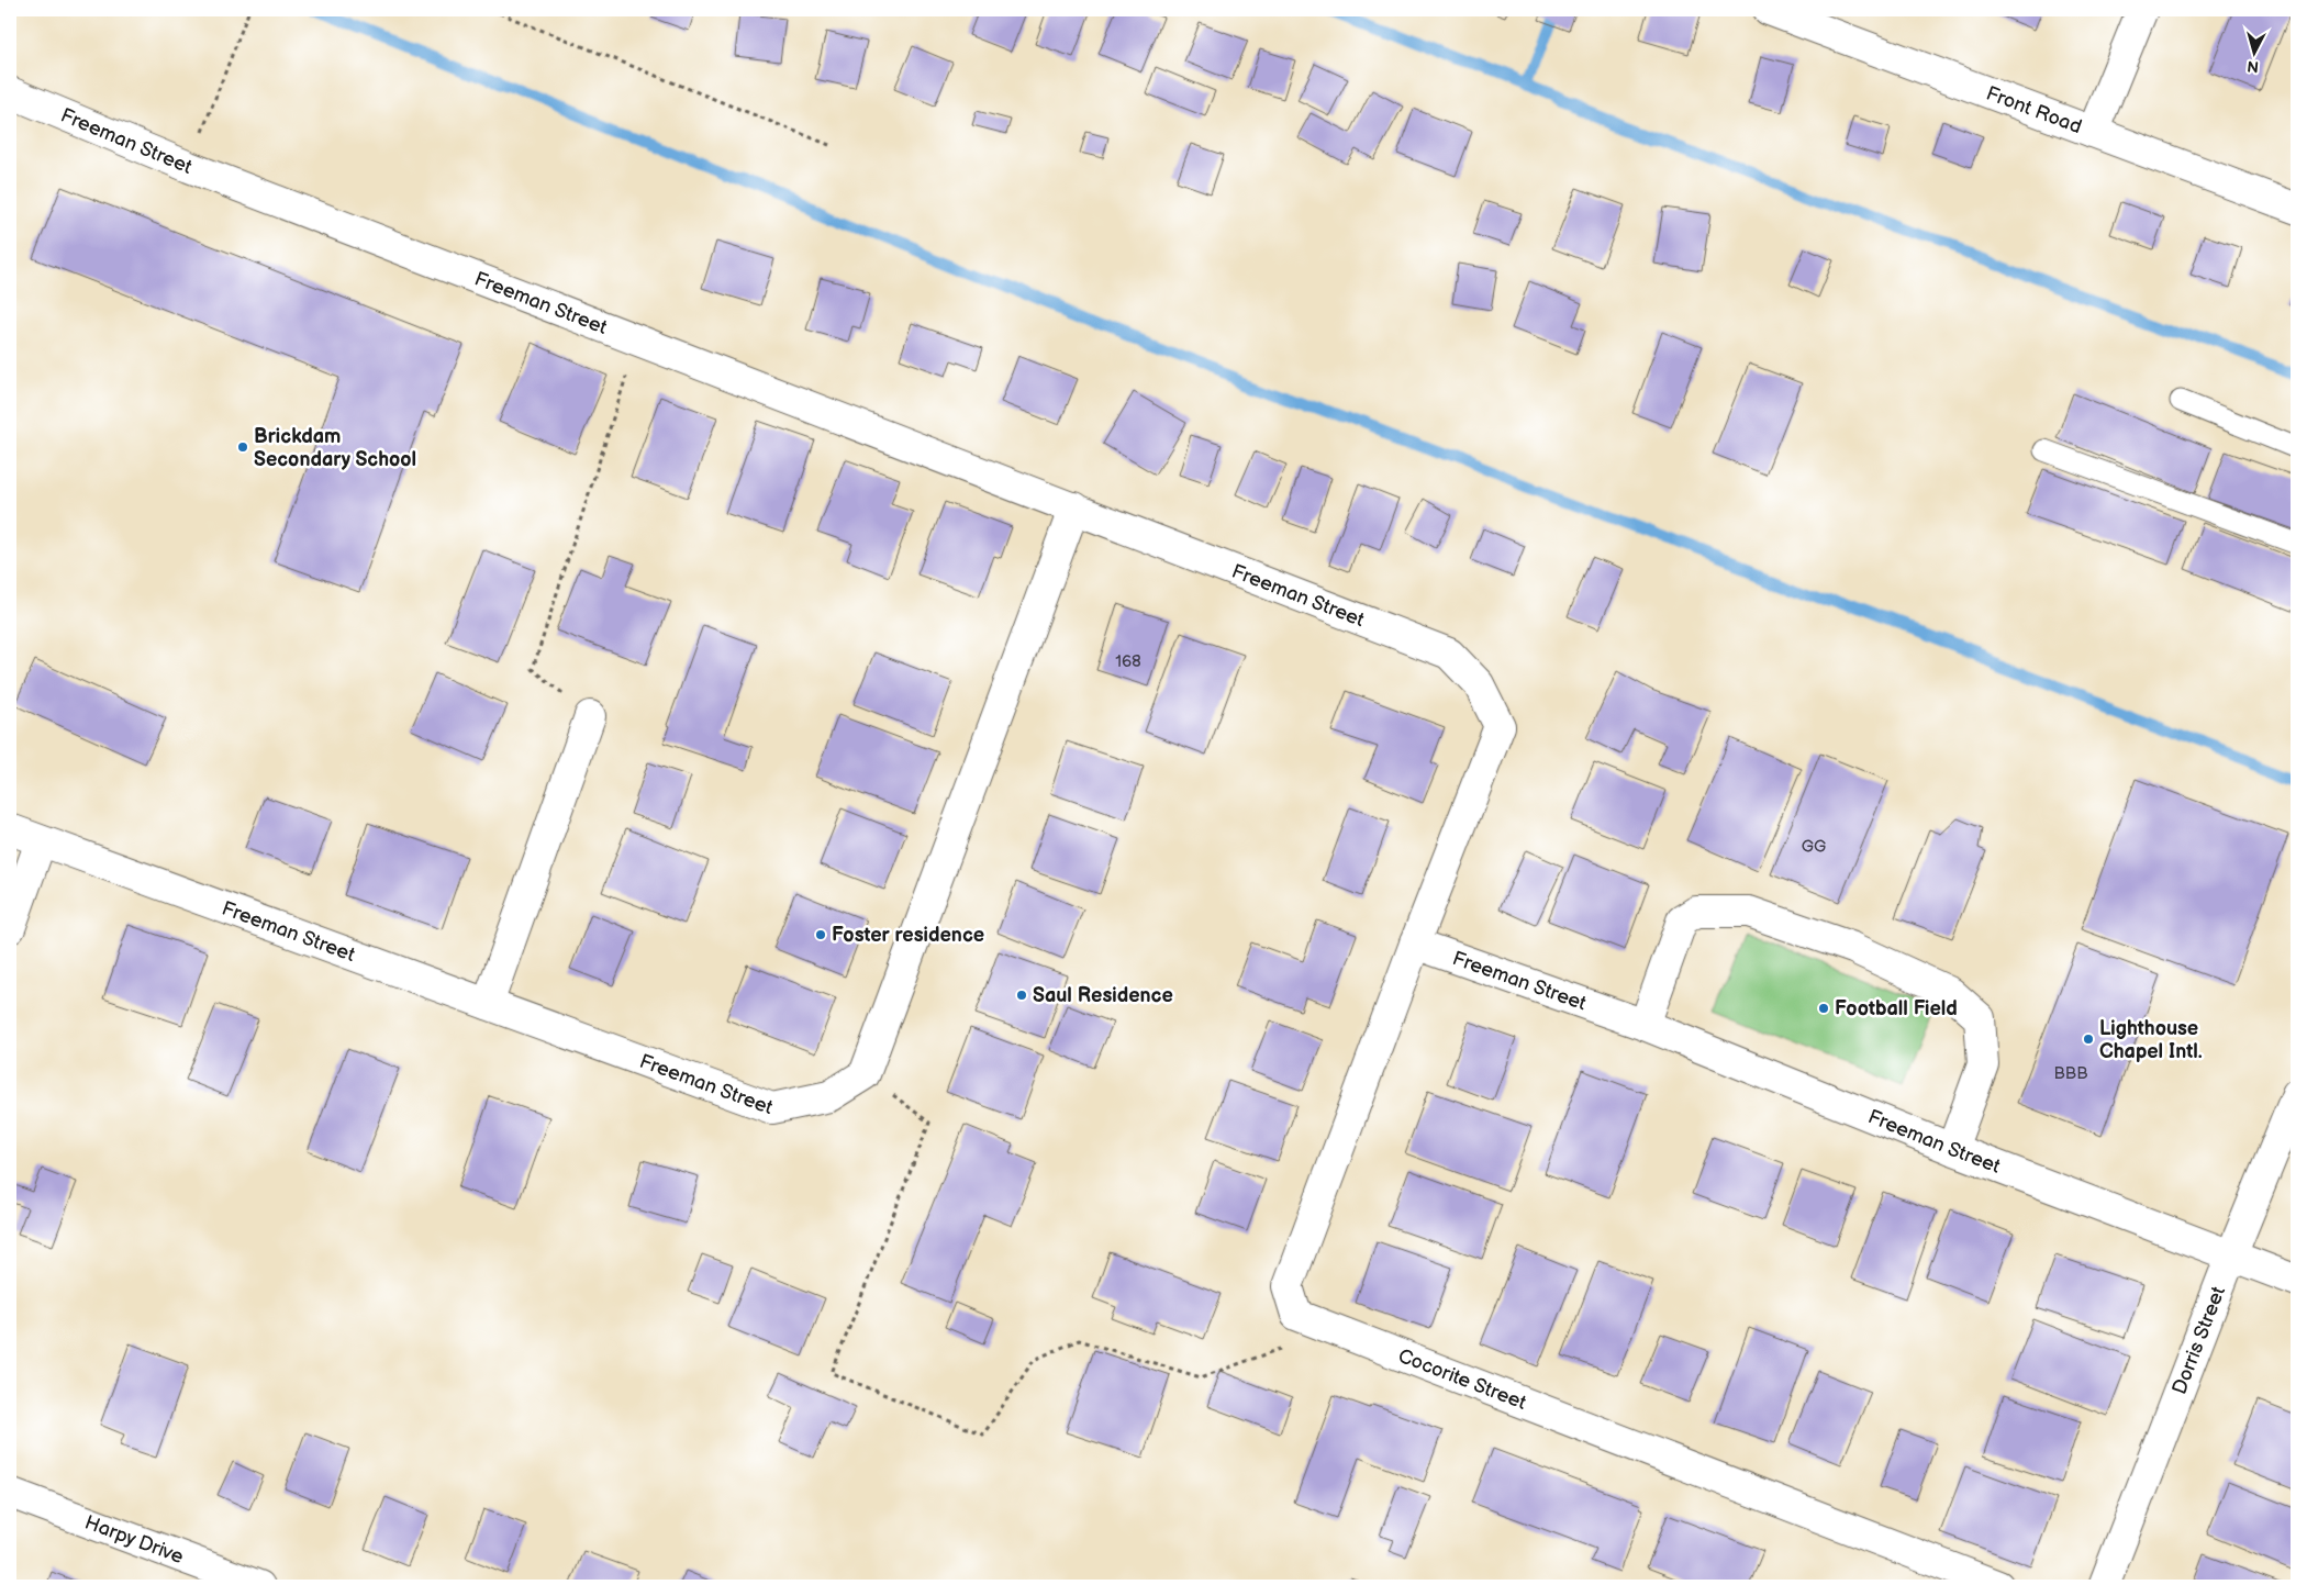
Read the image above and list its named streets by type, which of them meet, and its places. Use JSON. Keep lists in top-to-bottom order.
{
  "streets": {
    "street": [
      "Front Road",
      "Freeman Street",
      "Dorris Street",
      "Cocorite Street",
      "Harpy Drive"
    ]
  },
  "crossings": [
    ["Freeman Street", "Dorris Street"]
  ],
  "places": [
    "Brickdam Secondary School",
    "Foster residence",
    "Saul Residence",
    "Football Field",
    "Lighthouse Chapel Intl."
  ],
  "house_numbers": ["168", "GG", "BBB"],
  "north": "bottom"
}
